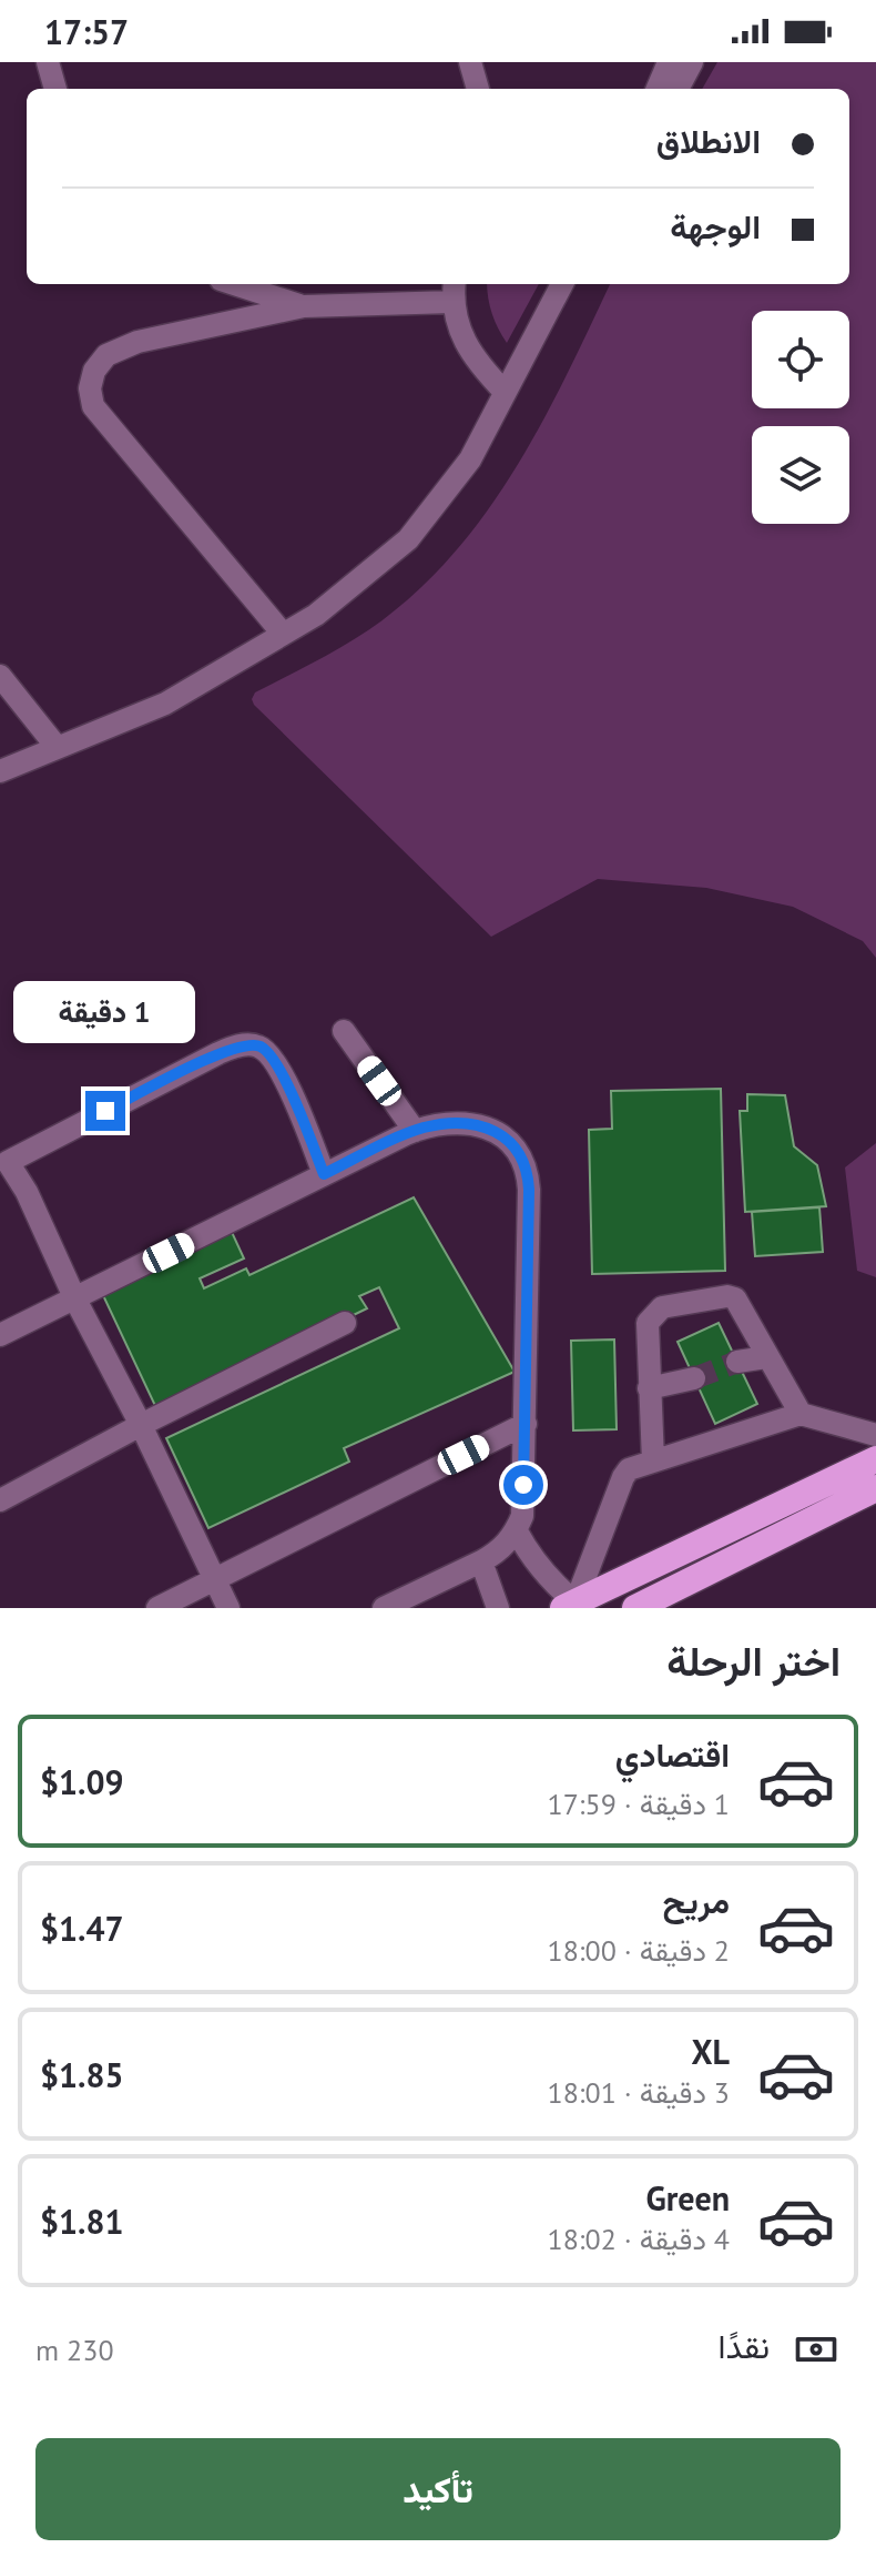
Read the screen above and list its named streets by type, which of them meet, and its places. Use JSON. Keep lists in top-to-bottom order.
{
  "page": {
    "status": "17:57",
    "banner": ["الانطلاق", "الوجهة"],
    "bubble": "1 دقيقة",
    "heading": "اختر الرحلة",
    "list": [
      {
        "name": "اقتصادي",
        "note": "1 دقيقة · 17:59",
        "value": "$1.09"
      },
      {
        "name": "مريح",
        "note": "2 دقيقة · 18:00",
        "value": "$1.47"
      },
      {
        "name": "XL",
        "note": "3 دقيقة · 18:01",
        "value": "$1.85"
      },
      {
        "name": "Green",
        "note": "4 دقيقة · 18:02",
        "value": "$1.81"
      }
    ],
    "pay": ["نقدًا", "230 m"],
    "buttons": "تأكيد"
  }
}
